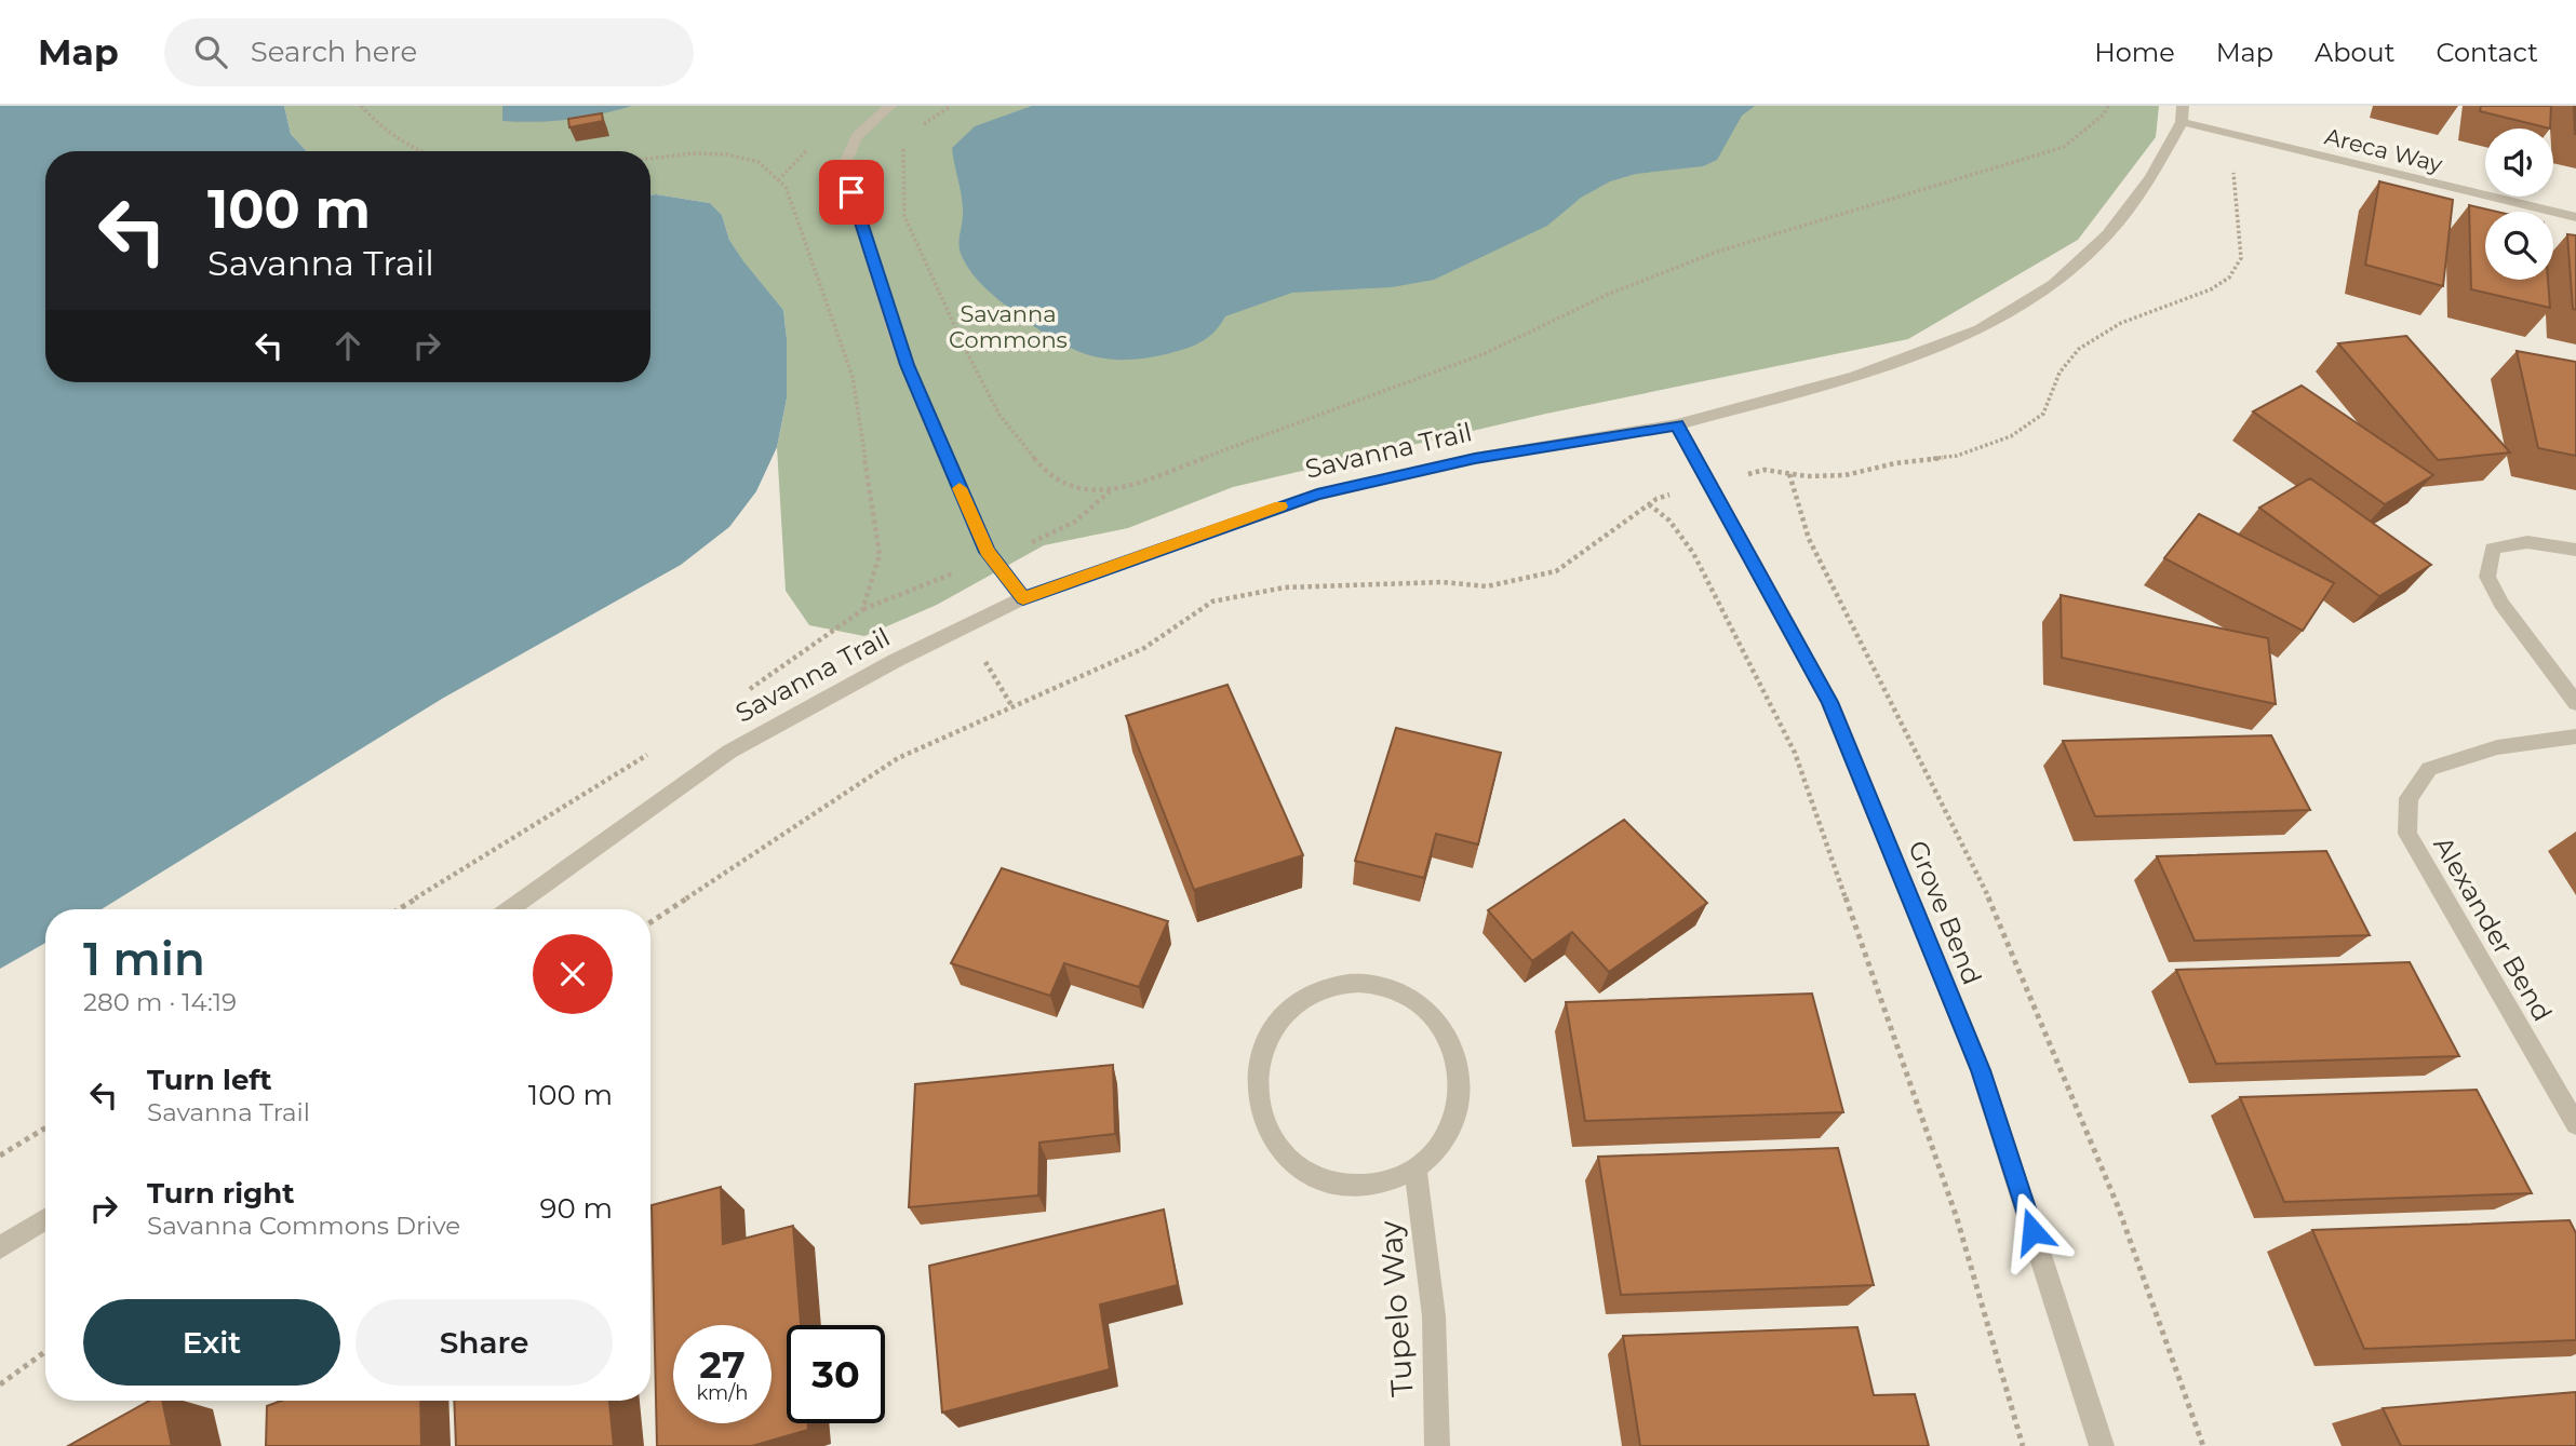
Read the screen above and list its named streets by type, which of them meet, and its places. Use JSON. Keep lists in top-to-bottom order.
{
  "streets": {
    "street": [
      "Areca Way",
      "Savanna Trail",
      "Grove Bend",
      "Alexander Bend",
      "Tupelo Way"
    ]
  },
  "crossings": [
    ["Areca Way", "Savanna Trail"],
    ["Savanna Trail", "Grove Bend"]
  ],
  "parks": ["Savanna Commons"],
  "page": {
    "header": "Map",
    "search": "Search here",
    "nav": [
      "Home",
      "Map",
      "About",
      "Contact"
    ],
    "turn": ["100 m", "Savanna Trail"],
    "heading": ["1 min", "280 m · 14:19"],
    "list": [
      {
        "name": "Turn left",
        "note": "Savanna Trail",
        "value": "100 m"
      },
      {
        "name": "Turn right",
        "note": "Savanna Commons Drive",
        "value": "90 m"
      }
    ],
    "buttons": ["Exit", "Share"],
    "speed": "27 km/h",
    "limit": "30"
  }
}
